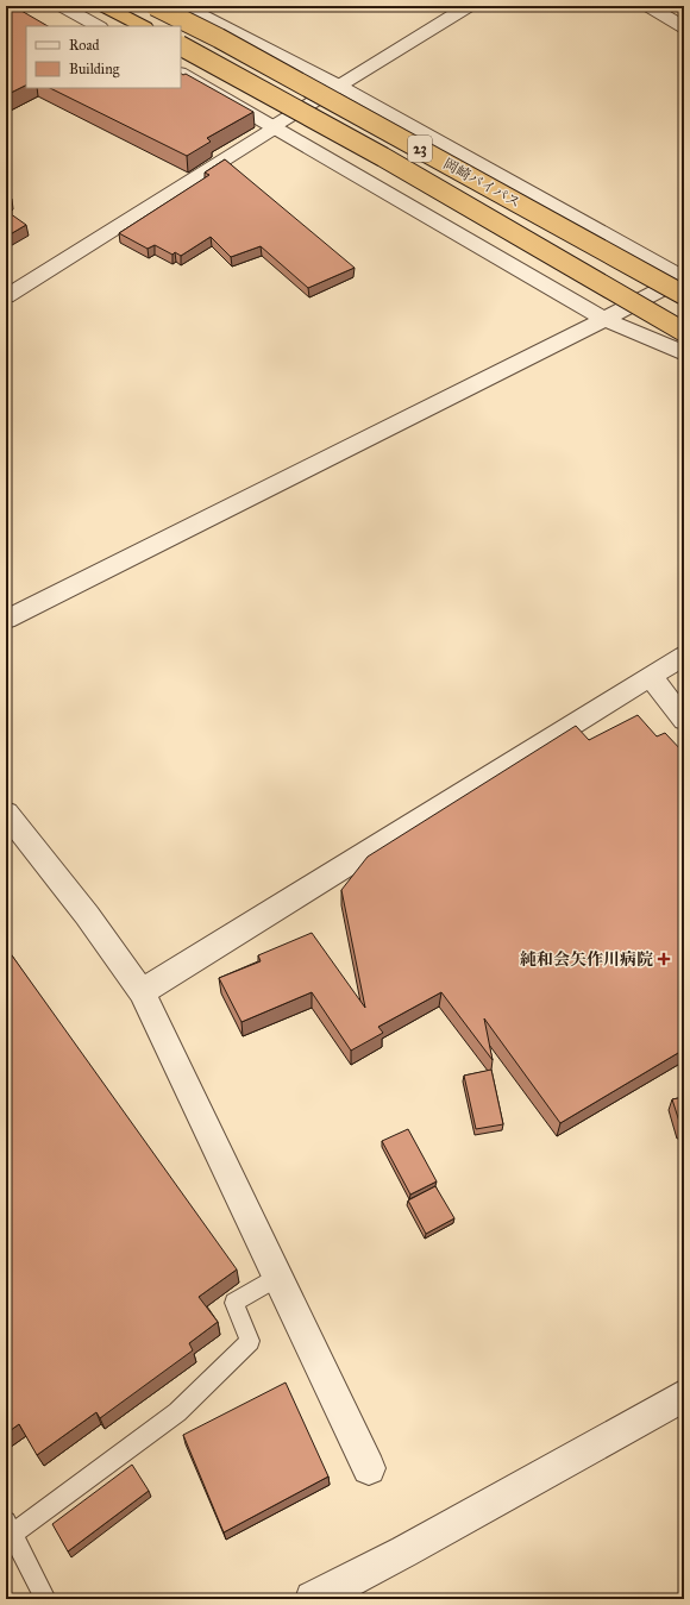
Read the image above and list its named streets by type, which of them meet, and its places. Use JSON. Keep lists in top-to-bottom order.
{
  "streets": {
    "highway": ["23", "岡崎バイパス"]
  },
  "places": {
    "health": ["純和会矢作川病院"]
  },
  "legend": ["Road", "Building"]
}
